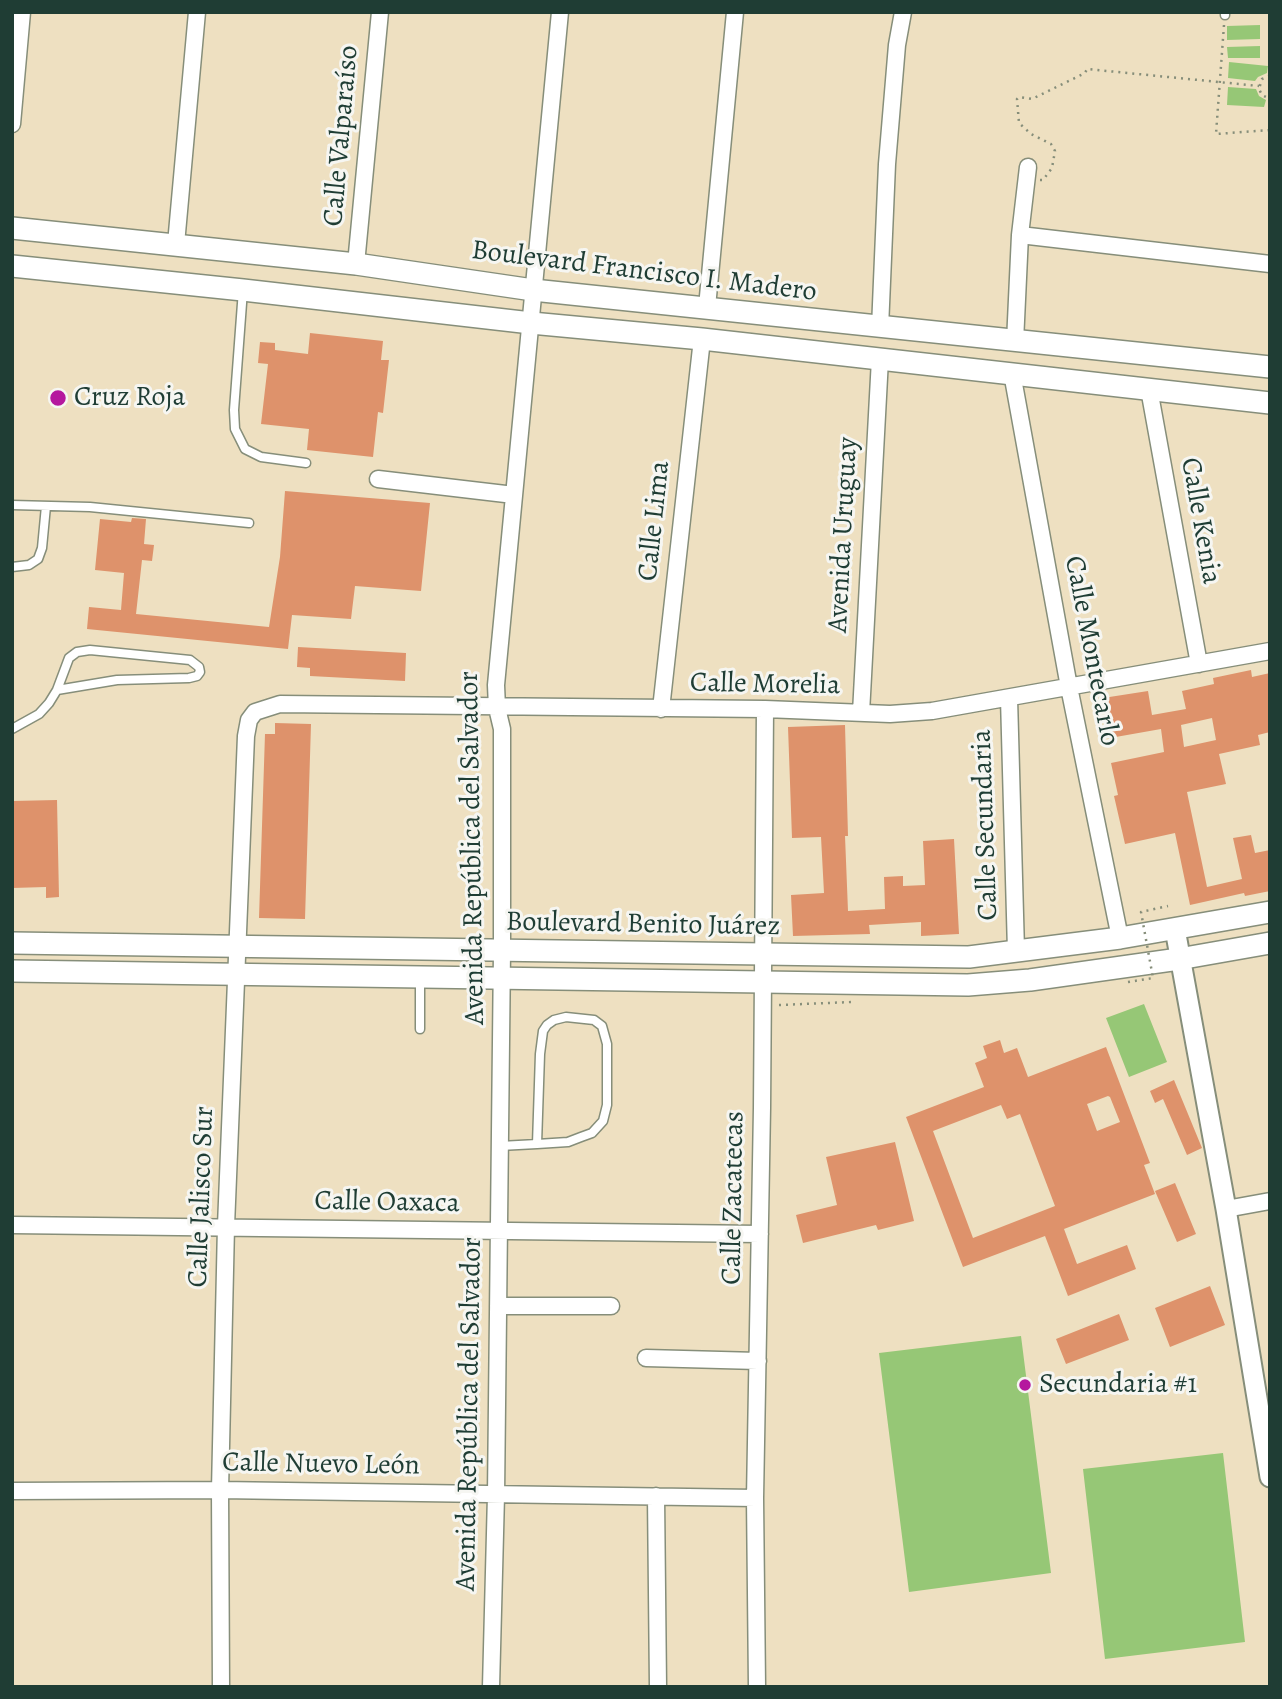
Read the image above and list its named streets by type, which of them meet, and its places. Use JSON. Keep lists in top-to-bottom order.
{
  "streets": {
    "main road": ["Boulevard Francisco I. Madero", "Boulevard Benito Juárez"],
    "street": [
      "Calle Valparaíso",
      "Calle Lima",
      "Calle Kenia",
      "Avenida Uruguay",
      "Calle Montecarlo",
      "Calle Morelia",
      "Calle Secundaria",
      "Avenida República del Salvador",
      "Calle Jalisco Sur",
      "Calle Zacatecas",
      "Calle Oaxaca",
      "Calle Nuevo León"
    ]
  },
  "crossings": [
    ["Calle Valparaíso", "Boulevard Francisco I. Madero"],
    ["Boulevard Francisco I. Madero", "Calle Lima"],
    ["Boulevard Francisco I. Madero", "Calle Kenia"],
    ["Boulevard Francisco I. Madero", "Avenida Uruguay"],
    ["Boulevard Francisco I. Madero", "Calle Montecarlo"],
    ["Boulevard Francisco I. Madero", "Avenida República del Salvador"],
    ["Calle Lima", "Calle Morelia"],
    ["Calle Kenia", "Calle Morelia"],
    ["Avenida Uruguay", "Calle Morelia"],
    ["Calle Montecarlo", "Calle Morelia"],
    ["Calle Montecarlo", "Boulevard Benito Juárez"],
    ["Calle Morelia", "Calle Secundaria"],
    ["Calle Morelia", "Avenida República del Salvador"],
    ["Calle Morelia", "Calle Jalisco Sur"],
    ["Calle Morelia", "Calle Zacatecas"],
    ["Calle Secundaria", "Boulevard Benito Juárez"],
    ["Avenida República del Salvador", "Boulevard Benito Juárez"],
    ["Avenida República del Salvador", "Calle Oaxaca"],
    ["Avenida República del Salvador", "Calle Nuevo León"],
    ["Boulevard Benito Juárez", "Calle Jalisco Sur"],
    ["Boulevard Benito Juárez", "Calle Zacatecas"],
    ["Calle Jalisco Sur", "Calle Oaxaca"],
    ["Calle Jalisco Sur", "Calle Nuevo León"],
    ["Calle Zacatecas", "Calle Oaxaca"],
    ["Calle Zacatecas", "Calle Nuevo León"]
  ],
  "places": ["Cruz Roja", "Secundaria #1"]
}
